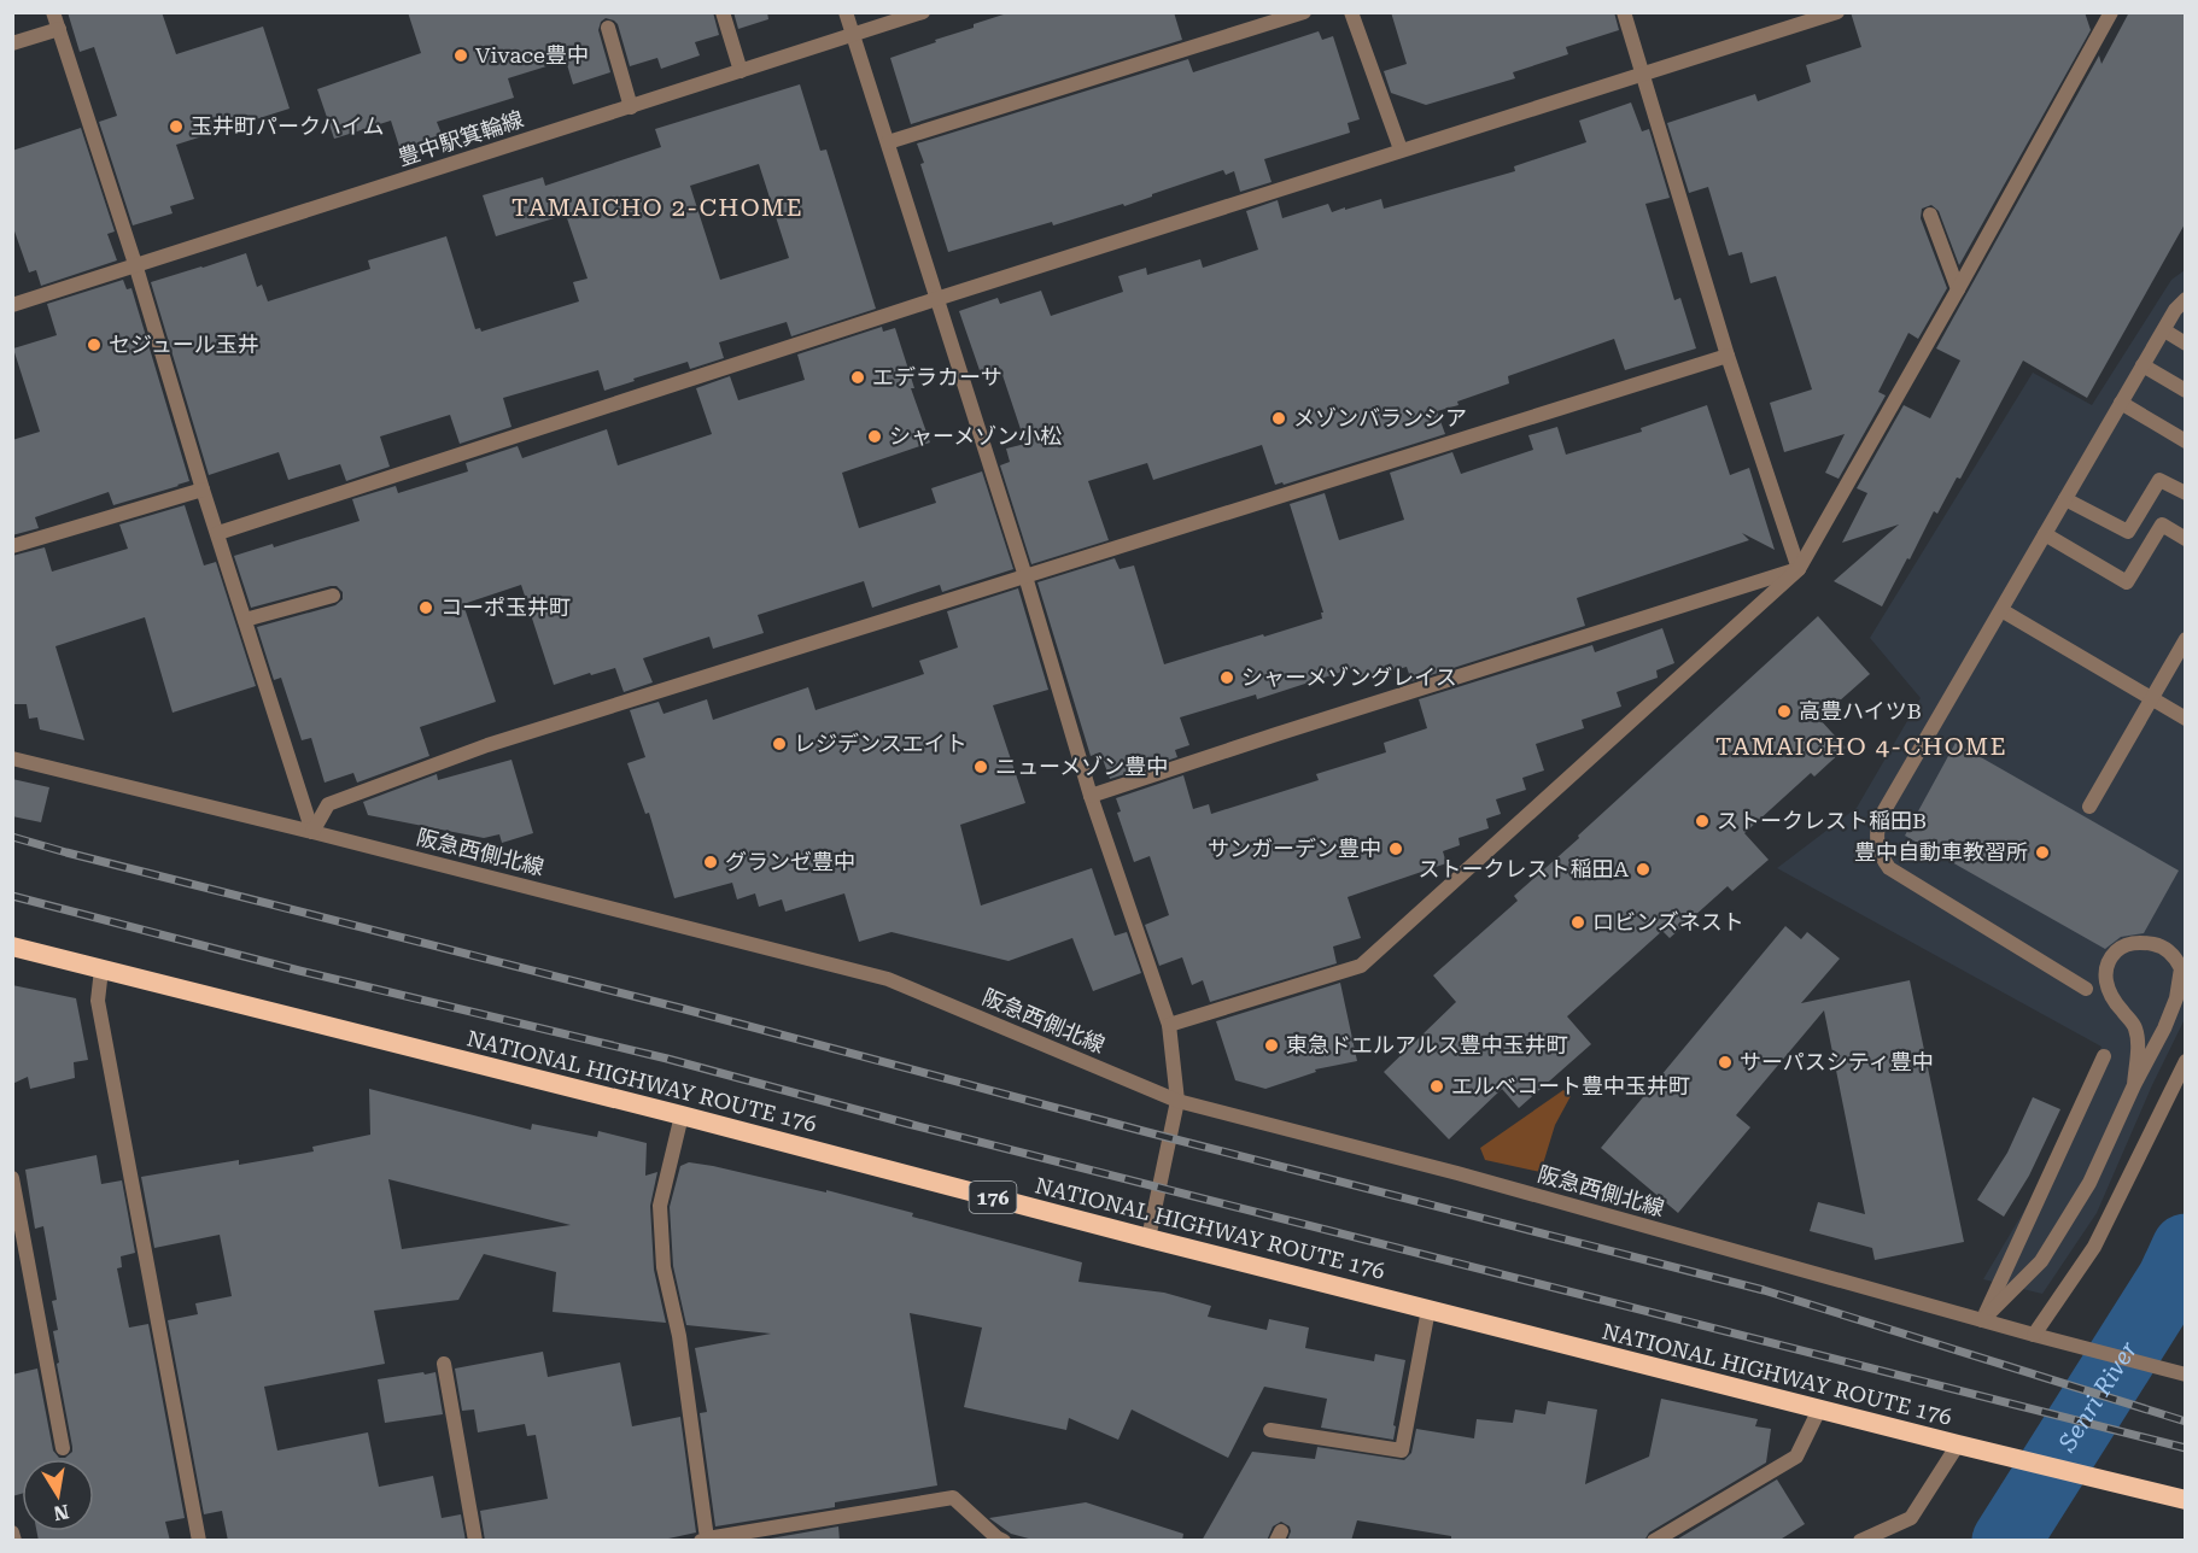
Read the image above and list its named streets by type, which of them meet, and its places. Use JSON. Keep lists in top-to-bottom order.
{
  "streets": {
    "highway": ["NATIONAL HIGHWAY ROUTE 176", "176"],
    "street": ["豊中駅箕輪線", "阪急西側北線"]
  },
  "districts": ["TAMAICHO 2-CHOME", "TAMAICHO 4-CHOME"],
  "water": ["Senri River"],
  "places": [
    "Vivace豊中",
    "玉井町パークハイム",
    "セジュール玉井",
    "エデラカーサ",
    "メゾンバランシア",
    "シャーメゾン小松",
    "コーポ玉井町",
    "シャーメゾングレイス",
    "高豊ハイツB",
    "レジデンスエイト",
    "ニューメゾン豊中",
    "ストークレスト稲田B",
    "サンガーデン豊中",
    "豊中自動車教習所",
    "グランゼ豊中",
    "ストークレスト稲田A",
    "ロビンズネスト",
    "東急ドエルアルス豊中玉井町",
    "サーパスシティ豊中",
    "エルベコート豊中玉井町"
  ],
  "north": "bottom"
}
